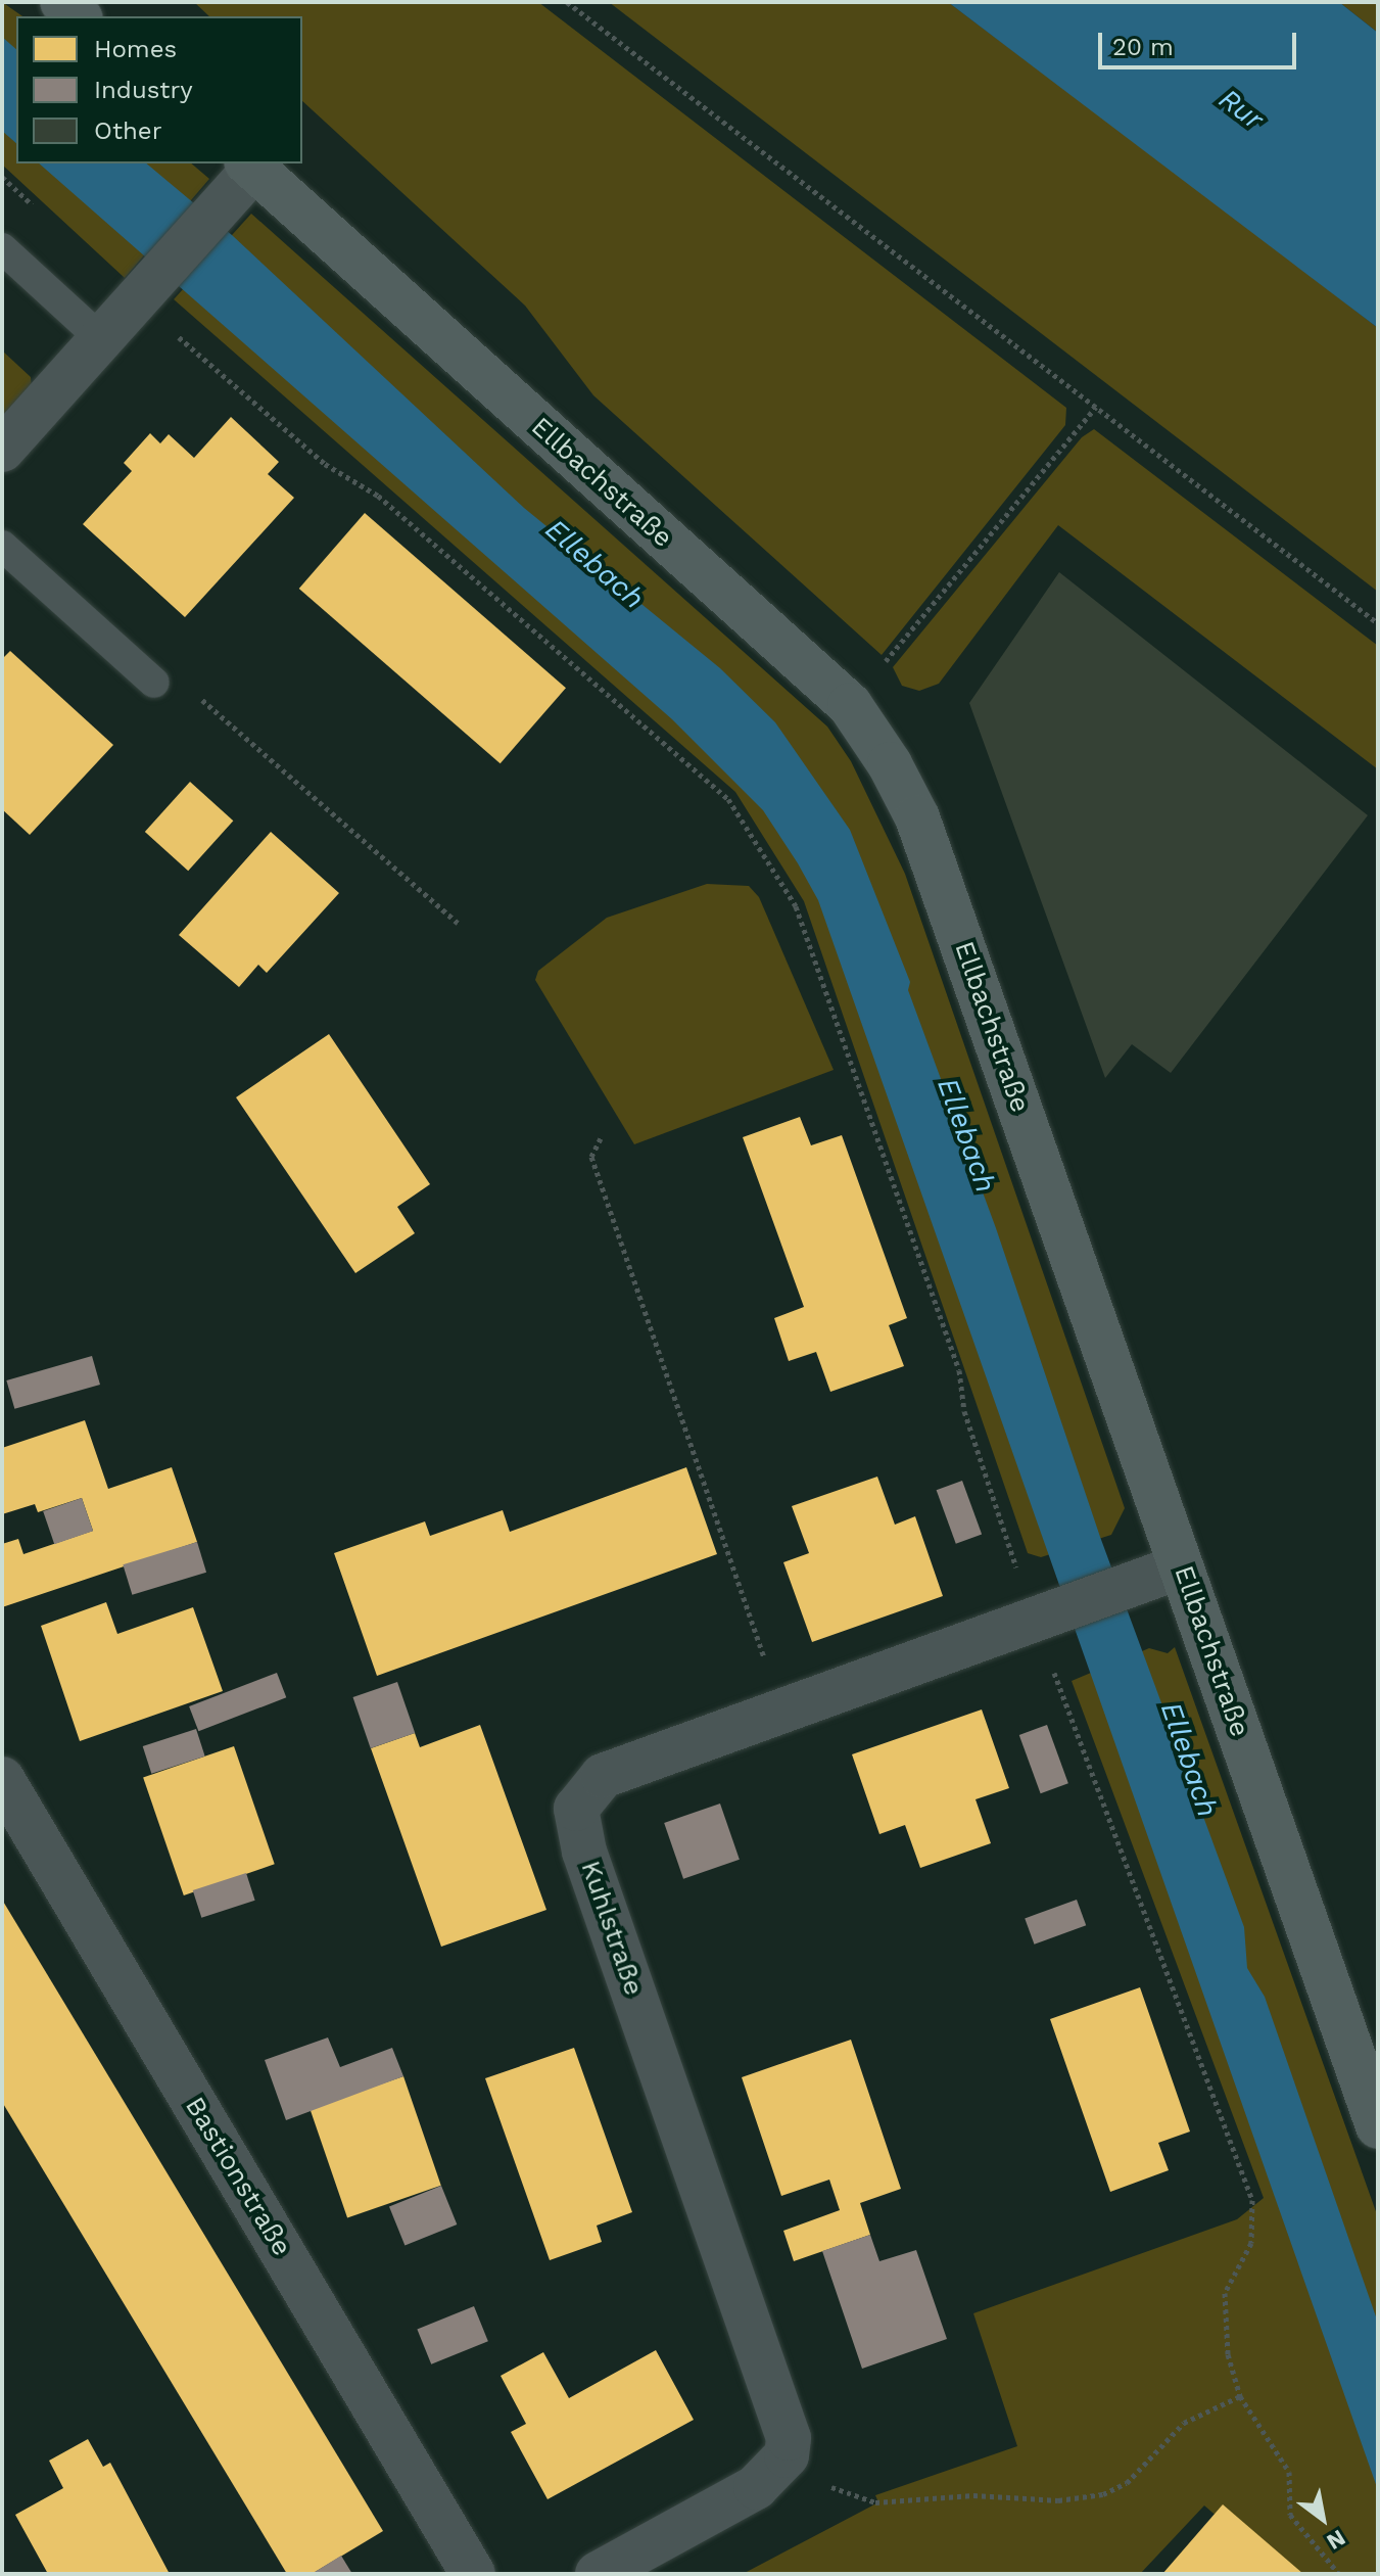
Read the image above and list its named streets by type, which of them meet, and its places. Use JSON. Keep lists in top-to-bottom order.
{
  "streets": {
    "main road": ["Ellbachstraße"],
    "street": ["Kuhlstraße", "Bastionstraße"]
  },
  "crossings": [
    ["Ellbachstraße", "Kuhlstraße"]
  ],
  "water": ["Rur", "Ellebach"],
  "legend": ["Homes", "Industry", "Other"],
  "scale_bar": "20 m",
  "north": "bottom right"
}
